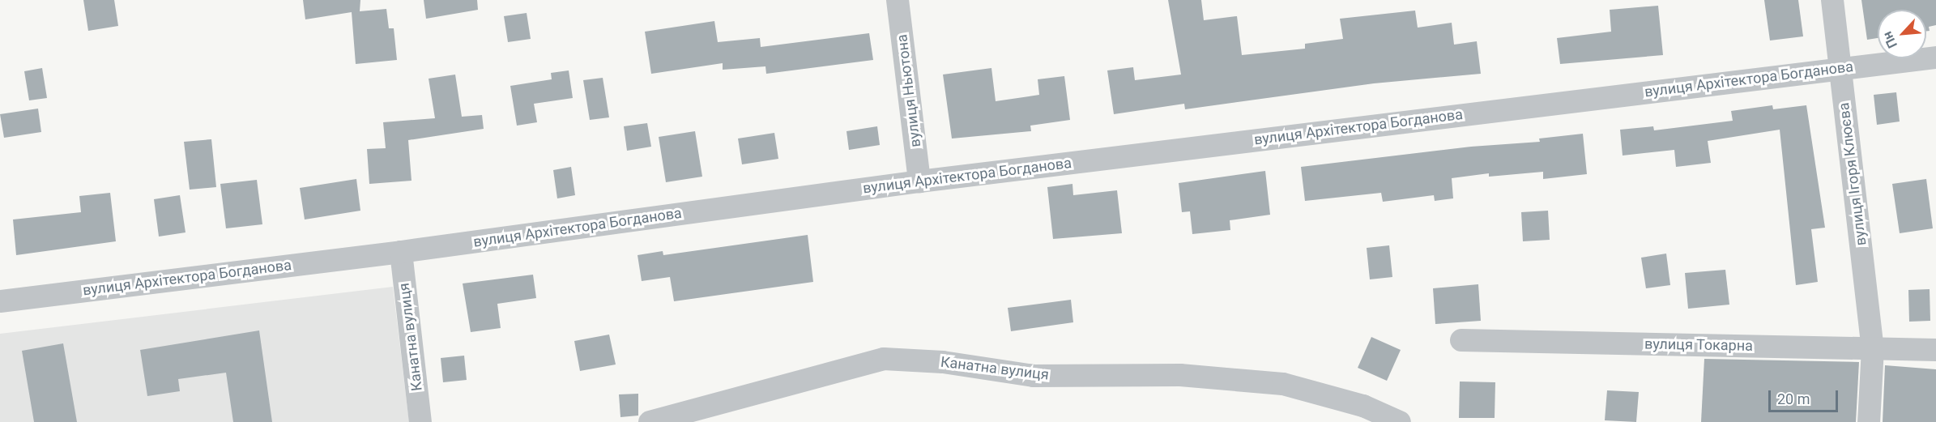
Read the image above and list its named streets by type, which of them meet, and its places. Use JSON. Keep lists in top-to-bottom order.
{
  "streets": {
    "street": [
      "вулиця Архітектора Богданова",
      "вулиця Ньютона",
      "вулиця Ігоря Клюєва",
      "Канатна вулиця",
      "вулиця Токарна"
    ]
  },
  "crossings": [
    ["вулиця Архітектора Богданова", "вулиця Ньютона"],
    ["вулиця Архітектора Богданова", "вулиця Ігоря Клюєва"],
    ["вулиця Архітектора Богданова", "Канатна вулиця"],
    ["вулиця Ігоря Клюєва", "вулиця Токарна"]
  ],
  "scale_bar": "20 m",
  "north": "bottom left"
}
